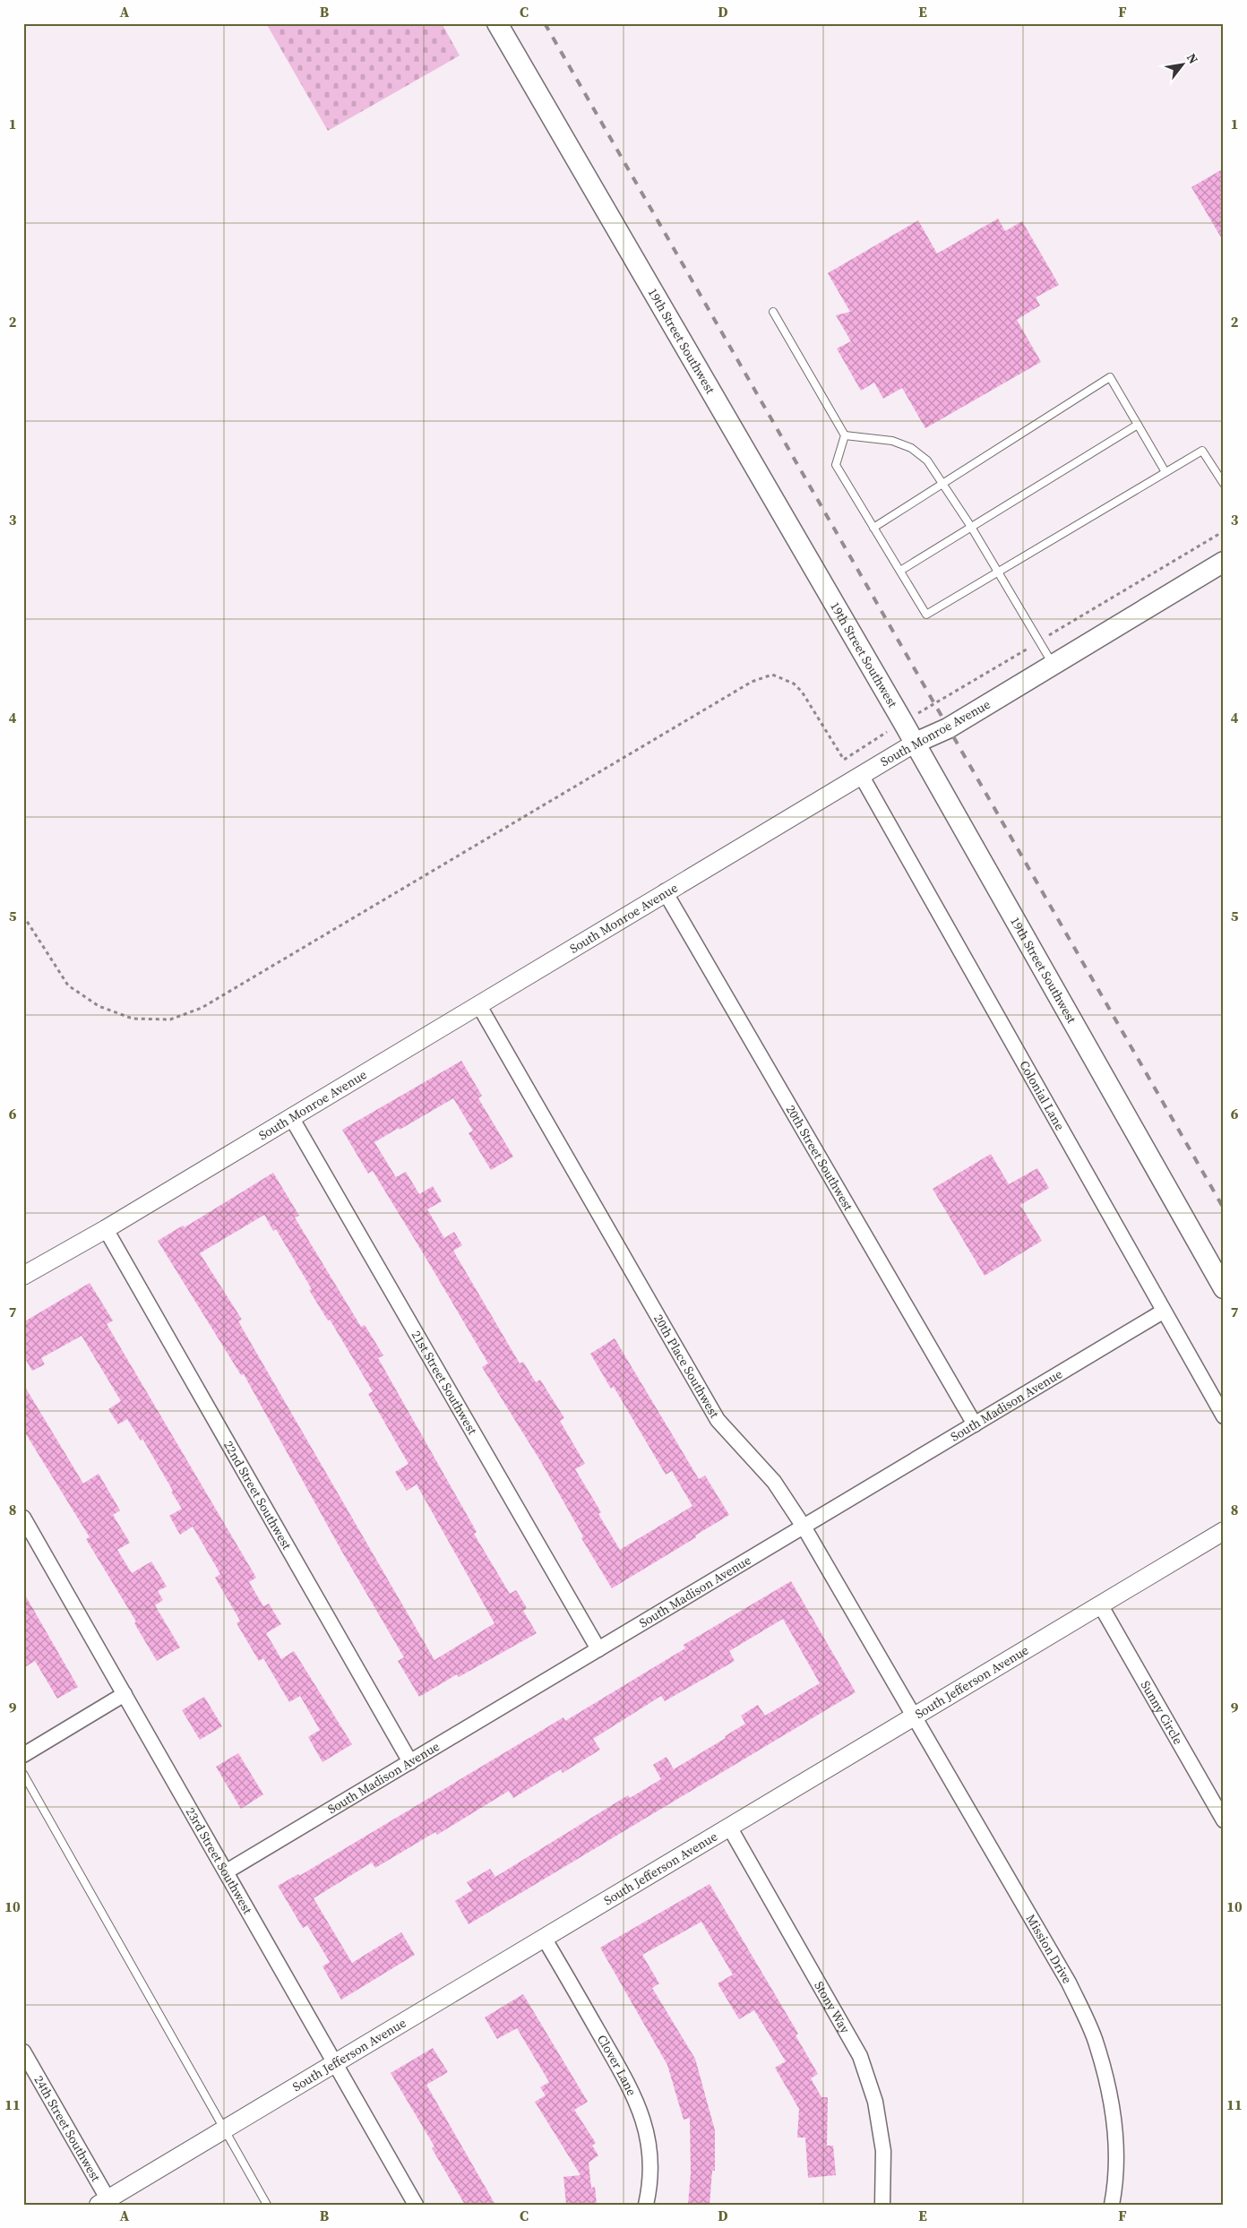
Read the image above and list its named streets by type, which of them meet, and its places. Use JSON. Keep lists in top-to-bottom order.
{
  "streets": {
    "main road": ["19th Street Southwest", "South Monroe Avenue"],
    "street": [
      "Colonial Lane",
      "20th Street Southwest",
      "20th Place Southwest",
      "21st Street Southwest",
      "South Madison Avenue",
      "22nd Street Southwest",
      "South Jefferson Avenue",
      "Sunny Circle",
      "23rd Street Southwest",
      "Mission Drive",
      "Stony Way",
      "Clover Lane",
      "24th Street Southwest"
    ]
  },
  "crossings": [
    ["19th Street Southwest", "South Monroe Avenue"],
    ["South Monroe Avenue", "Colonial Lane"],
    ["South Monroe Avenue", "20th Street Southwest"],
    ["South Monroe Avenue", "20th Place Southwest"],
    ["South Monroe Avenue", "21st Street Southwest"],
    ["South Monroe Avenue", "22nd Street Southwest"],
    ["Colonial Lane", "South Madison Avenue"],
    ["20th Street Southwest", "South Madison Avenue"],
    ["20th Place Southwest", "South Madison Avenue"],
    ["20th Place Southwest", "South Jefferson Avenue"],
    ["20th Place Southwest", "Mission Drive"],
    ["21st Street Southwest", "South Madison Avenue"],
    ["South Madison Avenue", "22nd Street Southwest"],
    ["South Madison Avenue", "23rd Street Southwest"],
    ["South Jefferson Avenue", "Sunny Circle"],
    ["South Jefferson Avenue", "23rd Street Southwest"],
    ["South Jefferson Avenue", "Mission Drive"],
    ["South Jefferson Avenue", "Stony Way"],
    ["South Jefferson Avenue", "Clover Lane"],
    ["South Jefferson Avenue", "24th Street Southwest"]
  ],
  "north": "top right",
  "grid": {
    "columns": [
      "A",
      "B",
      "C",
      "D",
      "E",
      "F"
    ],
    "rows": [
      "1",
      "2",
      "3",
      "4",
      "5",
      "6",
      "7",
      "8",
      "9",
      "10",
      "11"
    ]
  }
}
